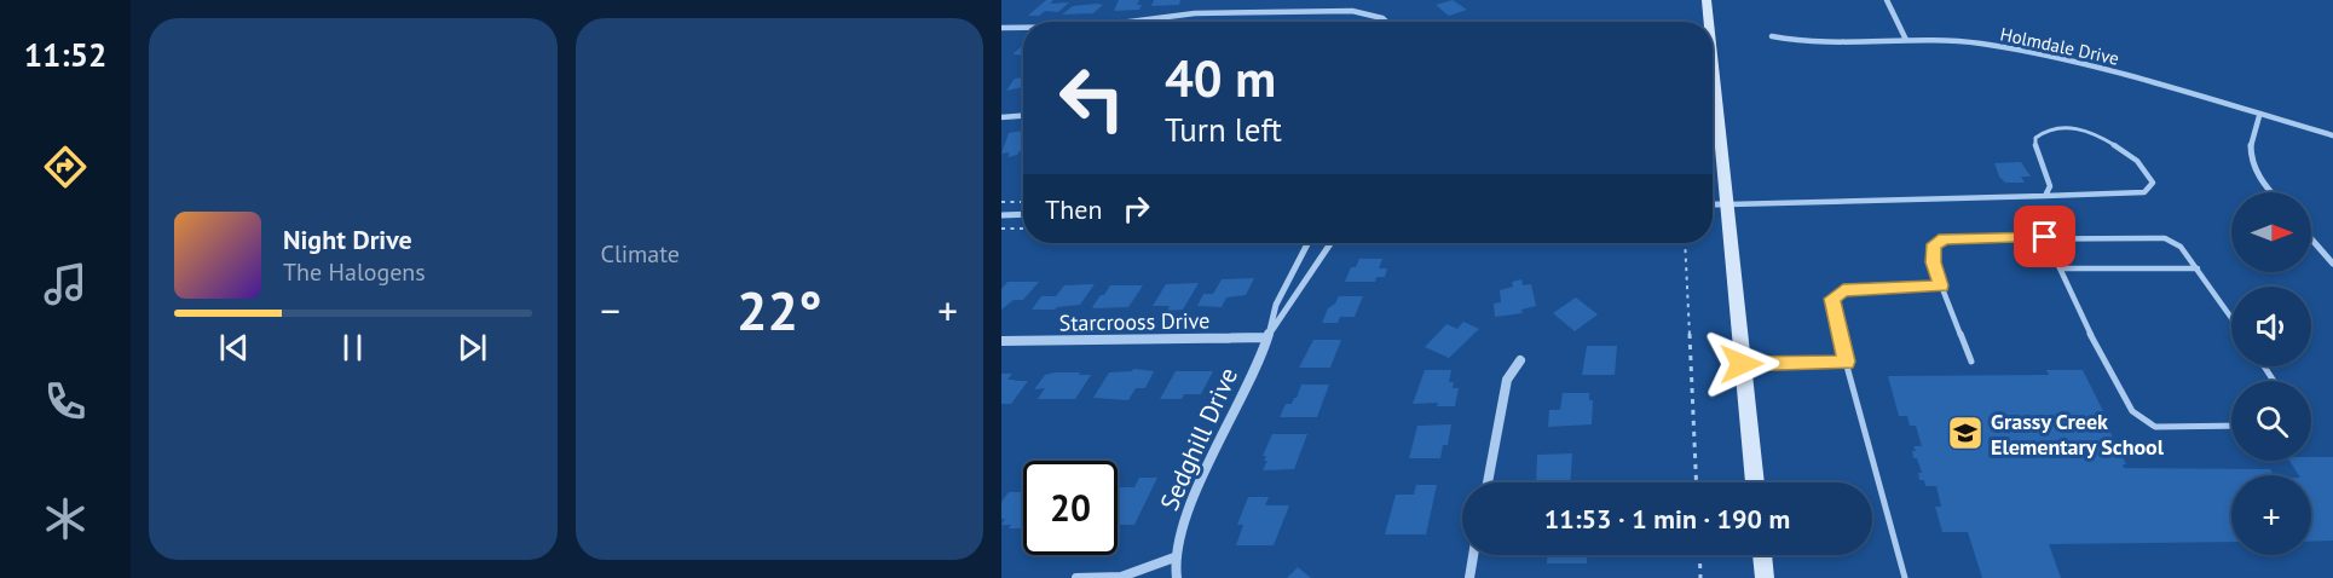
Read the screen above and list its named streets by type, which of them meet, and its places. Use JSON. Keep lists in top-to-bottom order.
{
  "streets": {
    "street": ["Holmdale Drive", "Starcrooss Drive", "Sedghill Drive"]
  },
  "crossings": [
    ["Starcrooss Drive", "Sedghill Drive"]
  ],
  "places": {
    "school or university": ["Grassy Creek Elementary School"]
  },
  "north": "right",
  "page": {
    "tabs": "11:52",
    "tile": "Climate",
    "turn": ["40 m", "Turn left"],
    "then": "Then",
    "map_buttons": "+",
    "song": ["Night Drive", "The Halogens"],
    "heat": ["−", "22°", "+"],
    "limit": "20",
    "trip": "11:53 · 1 min · 190 m"
  }
}
